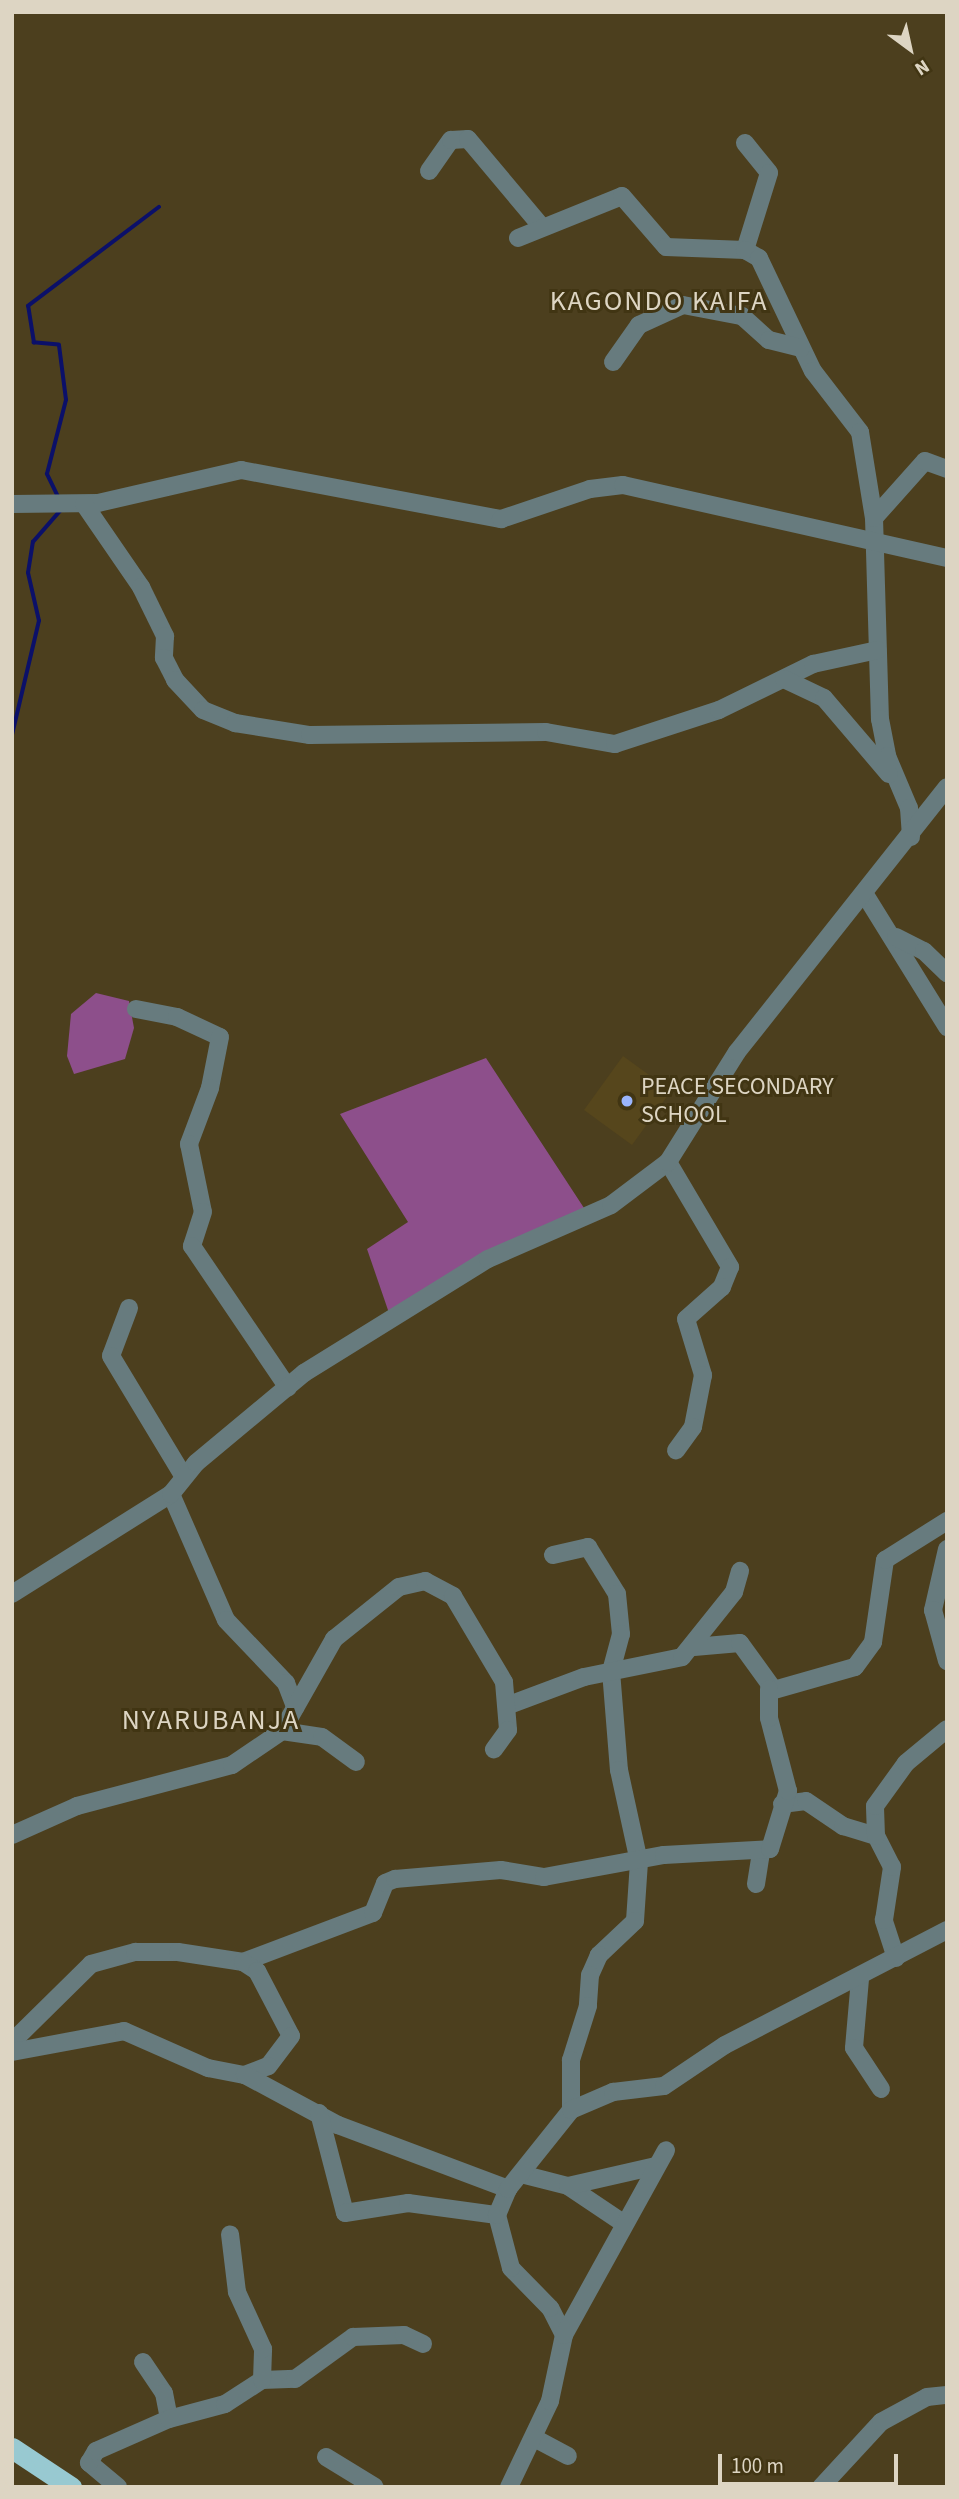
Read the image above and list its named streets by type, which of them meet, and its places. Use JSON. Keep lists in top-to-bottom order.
{
  "districts": ["KAGONDO KAIFA", "NYARUBANJA"],
  "places": ["PEACE SECONDARY SCHOOL"],
  "scale_bar": "100 m",
  "north": "bottom right"
}
